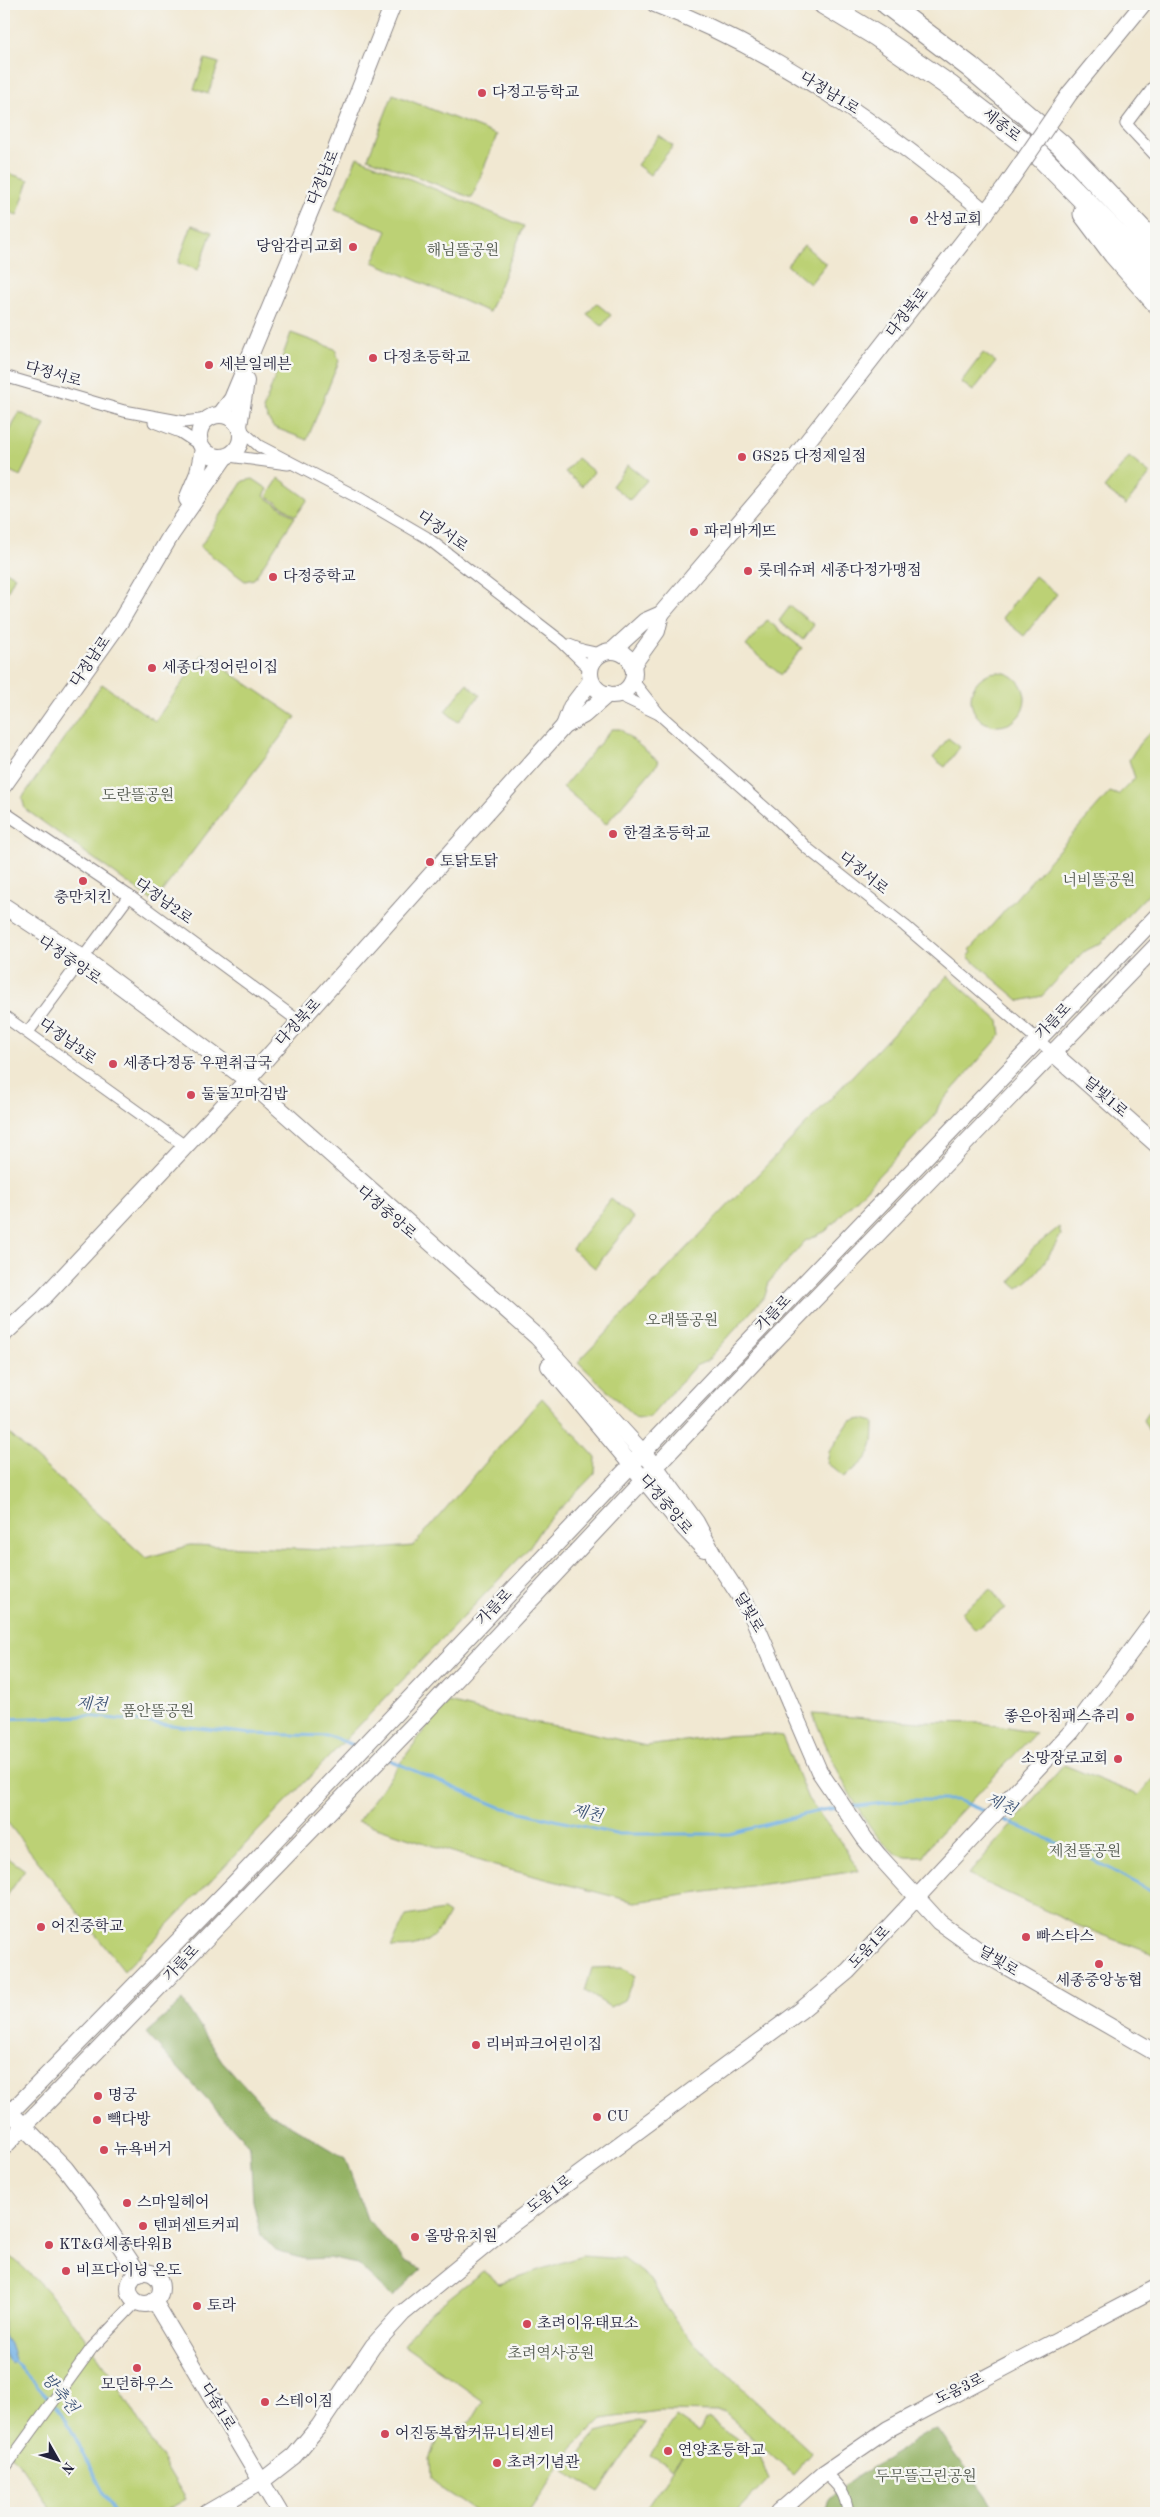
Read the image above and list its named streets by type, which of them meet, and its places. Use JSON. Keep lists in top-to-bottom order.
{
  "streets": {
    "highway": ["세종로"],
    "street": [
      "다정남1로",
      "다정남로",
      "다정북로",
      "다정서로",
      "다정남2로",
      "다정중앙로",
      "가름로",
      "다정남3로",
      "달빛1로",
      "달빛로",
      "도움1로",
      "도움3로",
      "다솜1로"
    ]
  },
  "crossings": [
    ["다정남1로", "다정북로"],
    ["다정북로", "다정남2로"],
    ["다정북로", "다정중앙로"],
    ["다정북로", "다정남3로"],
    ["다정서로", "가름로"],
    ["다정서로", "달빛1로"],
    ["다정중앙로", "가름로"],
    ["다정중앙로", "달빛로"],
    ["가름로", "달빛1로"],
    ["가름로", "달빛로"],
    ["달빛로", "도움1로"],
    ["도움1로", "다솜1로"]
  ],
  "water": ["제천", "방축천"],
  "parks": [
    "해님뜰공원",
    "도란뜰공원",
    "너비뜰공원",
    "오래뜰공원",
    "품안뜰공원",
    "제천뜰공원",
    "초려역사공원",
    "두무뜰근린공원"
  ],
  "places": [
    "다정고등학교",
    "산성교회",
    "당암감리교회",
    "다정초등학교",
    "세븐일레븐",
    "GS25 다정제일점",
    "파리바게뜨",
    "롯데슈퍼 세종다정가맹점",
    "다정중학교",
    "세종다정어린이집",
    "한결초등학교",
    "토닭토닭",
    "충만치킨",
    "세종다정동 우편취급국",
    "둘둘꼬마김밥",
    "좋은아침패스츄리",
    "소망장로교회",
    "어진중학교",
    "빠스타스",
    "세종중앙농협",
    "리버파크어린이집",
    "명궁",
    "CU",
    "빽다방",
    "뉴욕버거",
    "스마일헤어",
    "텐퍼센트커피",
    "올망유치원",
    "KT&G세종타워B",
    "비프다이닝 온도",
    "토라",
    "초려이유태묘소",
    "모던하우스",
    "스테이짐",
    "어진동복합커뮤니티센터",
    "연양초등학교",
    "초려기념관"
  ],
  "north": "bottom right"
}
